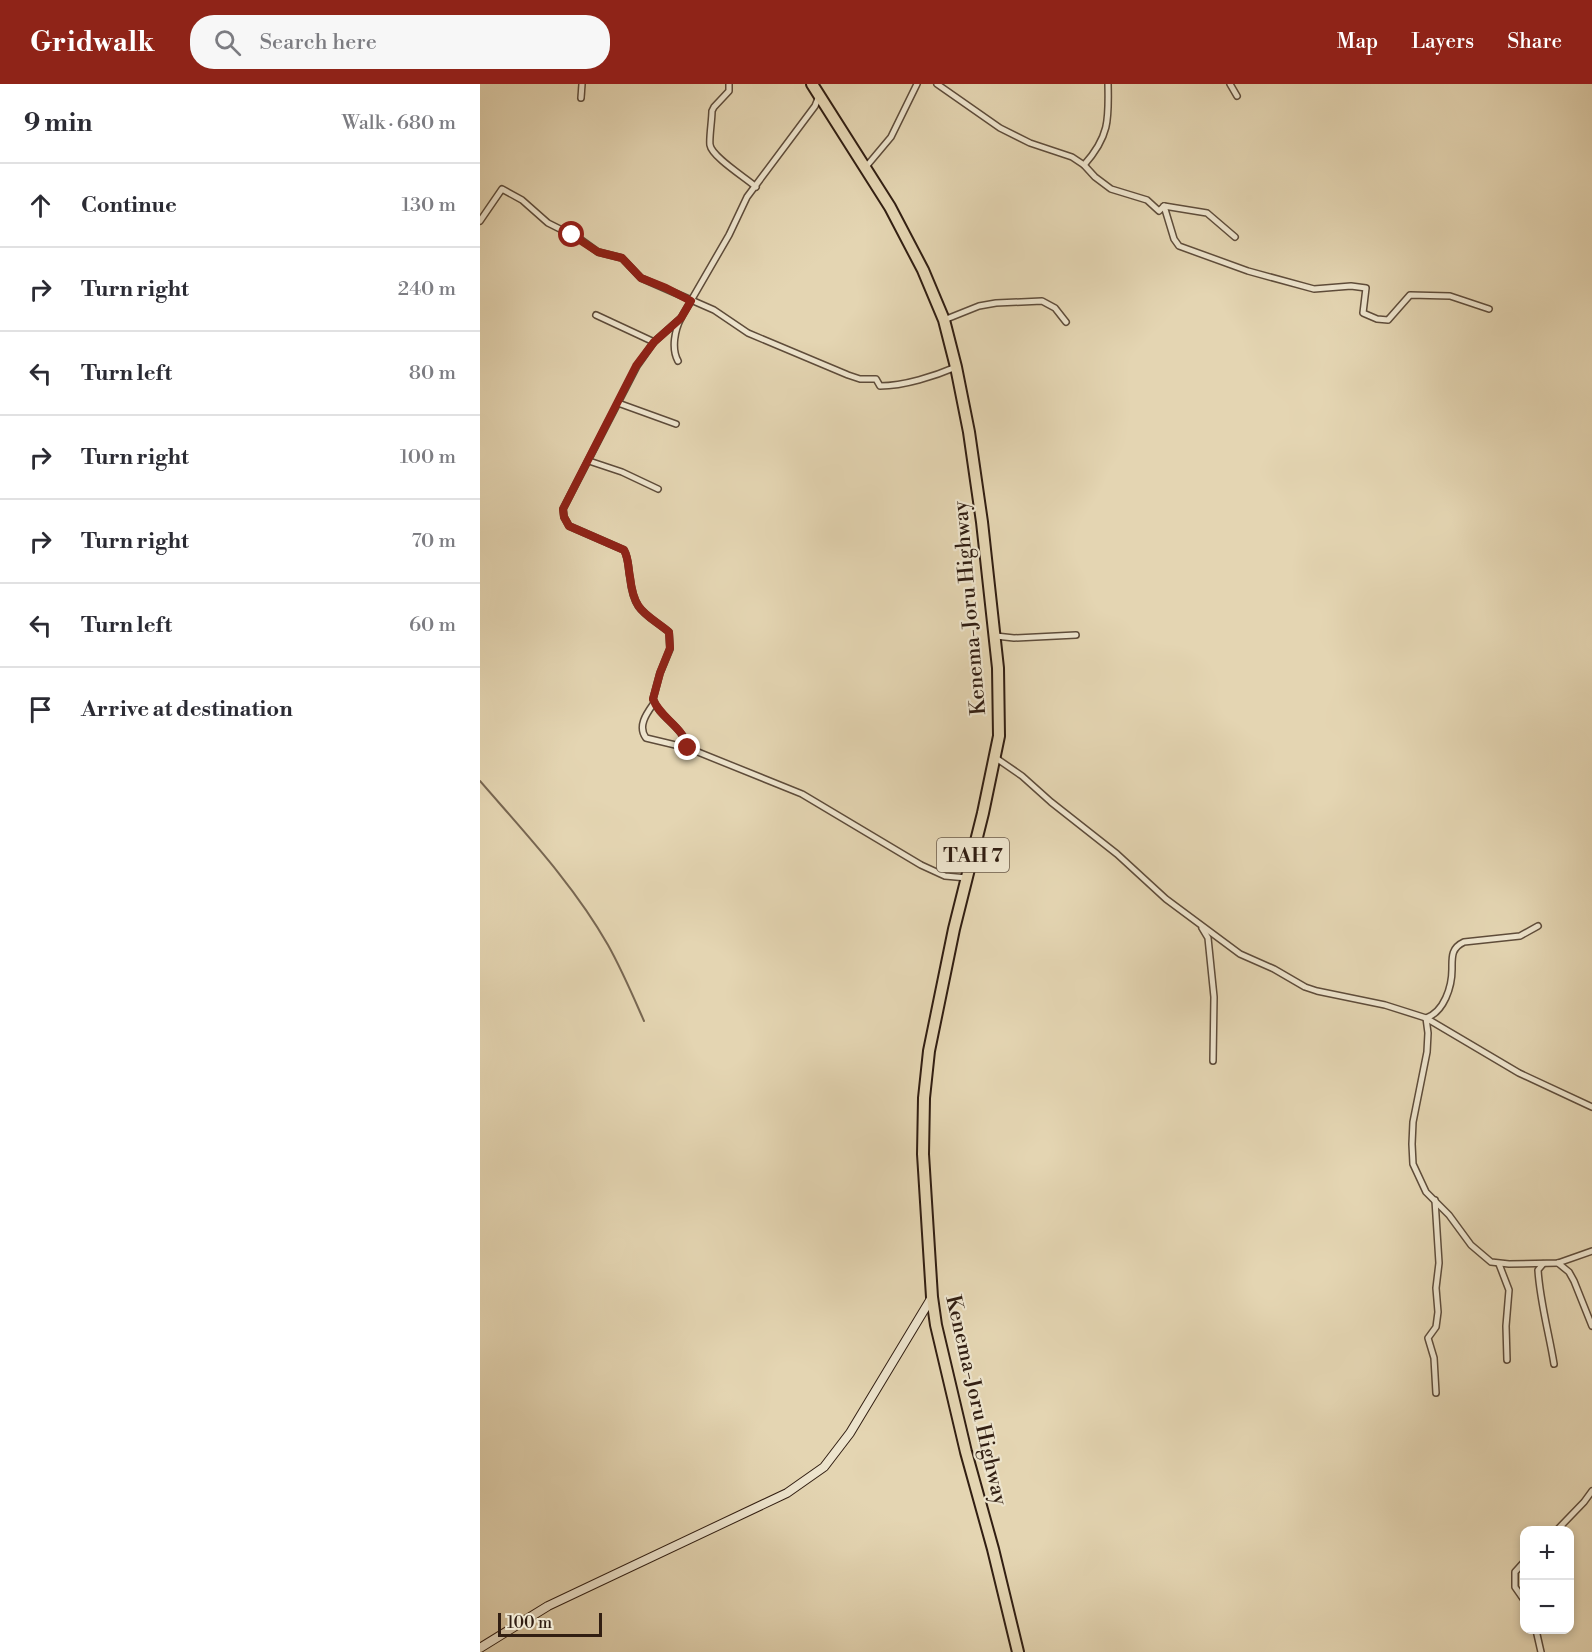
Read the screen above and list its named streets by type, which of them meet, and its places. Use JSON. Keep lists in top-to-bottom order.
{
  "streets": {
    "highway": ["Kenema-Joru Highway", "TAH 7"]
  },
  "scale_bar": "100 m",
  "page": {
    "header": "Gridwalk",
    "search": "Search here",
    "nav": ["Map", "Layers", "Share"],
    "heading": ["9 min", "Walk · 680 m"],
    "list": [
      ["Continue", "130 m"],
      ["Turn right", "240 m"],
      ["Turn left", "80 m"],
      ["Turn right", "100 m"],
      ["Turn right", "70 m"],
      ["Turn left", "60 m"],
      "Arrive at destination"
    ],
    "map_buttons": ["+", "−"],
    "scale": "100 m"
  }
}
